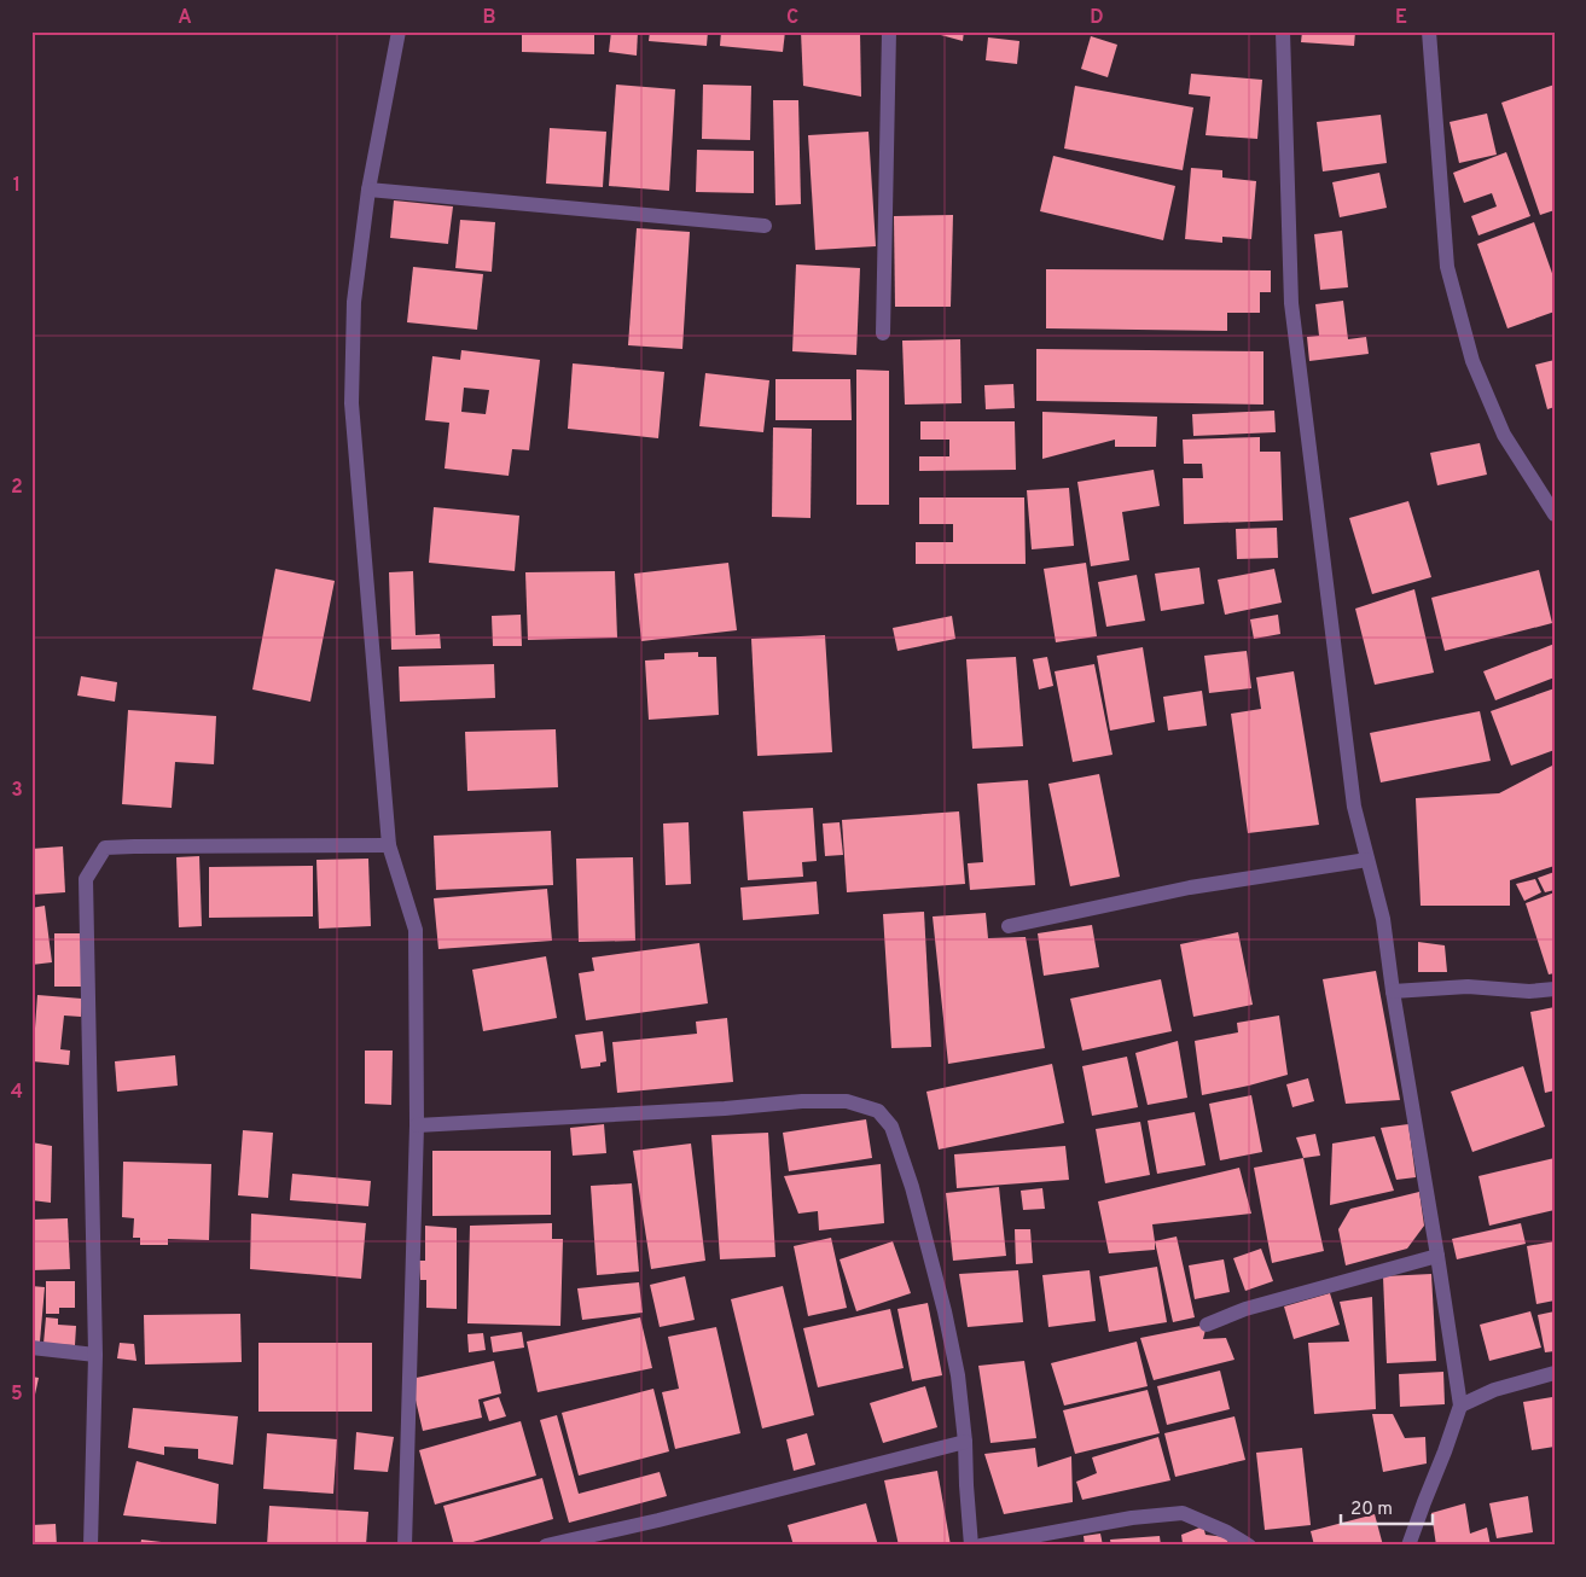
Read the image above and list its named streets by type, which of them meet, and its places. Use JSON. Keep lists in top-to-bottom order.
{
  "scale_bar": "20 m",
  "grid": {
    "columns": [
      "A",
      "B",
      "C",
      "D",
      "E"
    ],
    "rows": [
      "1",
      "2",
      "3",
      "4",
      "5"
    ]
  }
}
